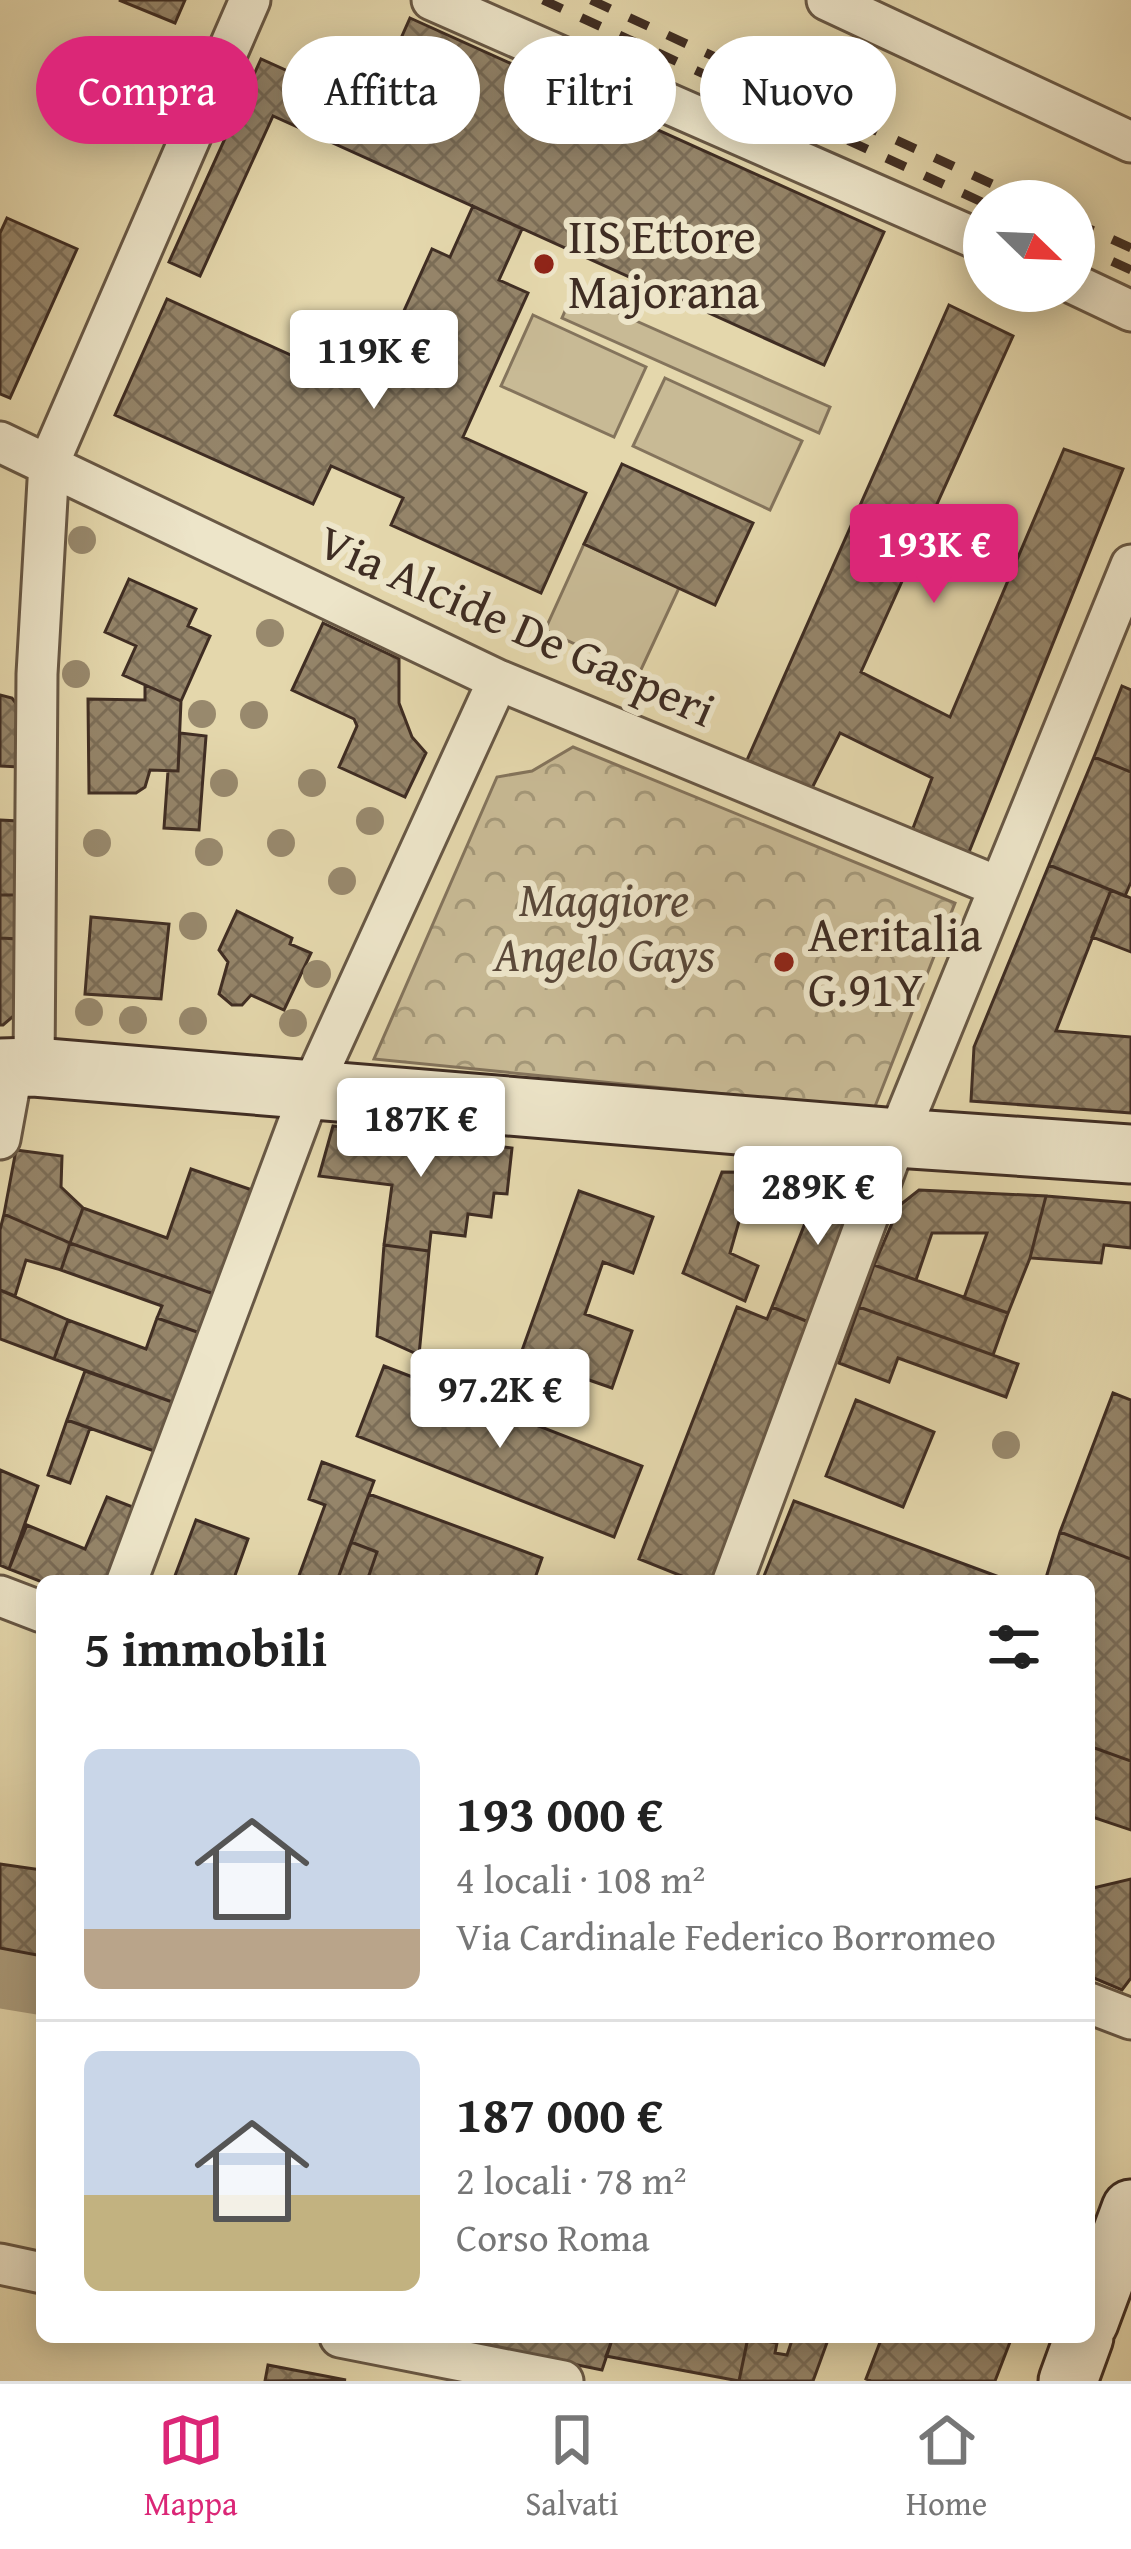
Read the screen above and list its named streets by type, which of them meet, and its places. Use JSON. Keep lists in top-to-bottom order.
{
  "streets": {
    "street": ["Via Alcide De Gasperi"]
  },
  "parks": ["Maggiore Angelo Gays"],
  "places": ["IIS Ettore Majorana", "Aeritalia G.91Y"],
  "north": "bottom right",
  "page": {
    "chip": [
      "Compra",
      "Affitta",
      "Filtri",
      "Nuovo"
    ],
    "price": [
      "119K €",
      "193K €",
      "187K €",
      "289K €",
      "97.2K €"
    ],
    "heading": "5 immobili",
    "list": [
      {
        "name": "193 000 €",
        "note": "4 locali · 108 m² · Via Cardinale Federico Borromeo"
      },
      {
        "name": "187 000 €",
        "note": "2 locali · 78 m² · Corso Roma"
      }
    ],
    "tabs": ["Mappa", "Salvati", "Home"]
  }
}
